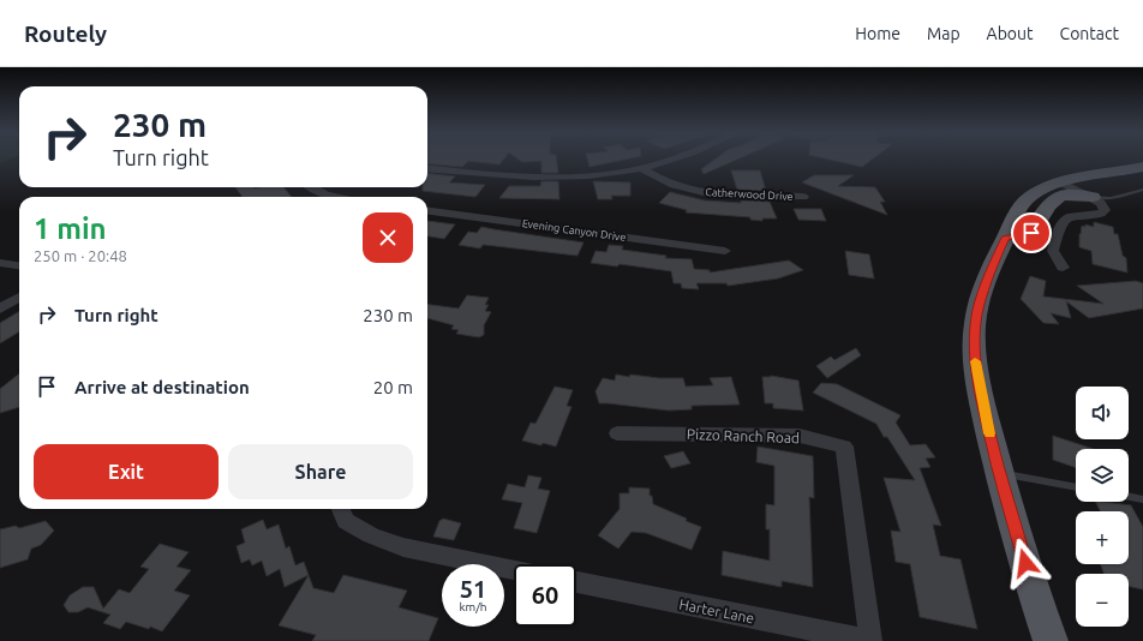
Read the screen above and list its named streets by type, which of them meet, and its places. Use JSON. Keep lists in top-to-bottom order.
{
  "streets": {
    "street": [
      "Catherwood Drive",
      "Evening Canyon Drive",
      "Pizzo Ranch Road",
      "Harter Lane"
    ]
  },
  "crossings": [
    ["Pizzo Ranch Road", "Harter Lane"]
  ],
  "page": {
    "header": "Routely",
    "nav": [
      "Home",
      "Map",
      "About",
      "Contact"
    ],
    "turn": ["230 m", "Turn right"],
    "heading": ["1 min", "250 m · 20:48"],
    "list": [
      {
        "name": "Turn right",
        "value": "230 m"
      },
      {
        "name": "Arrive at destination",
        "value": "20 m"
      }
    ],
    "map_buttons": ["+", "−"],
    "buttons": ["Exit", "Share"],
    "speed": "51 km/h",
    "limit": "60"
  }
}
